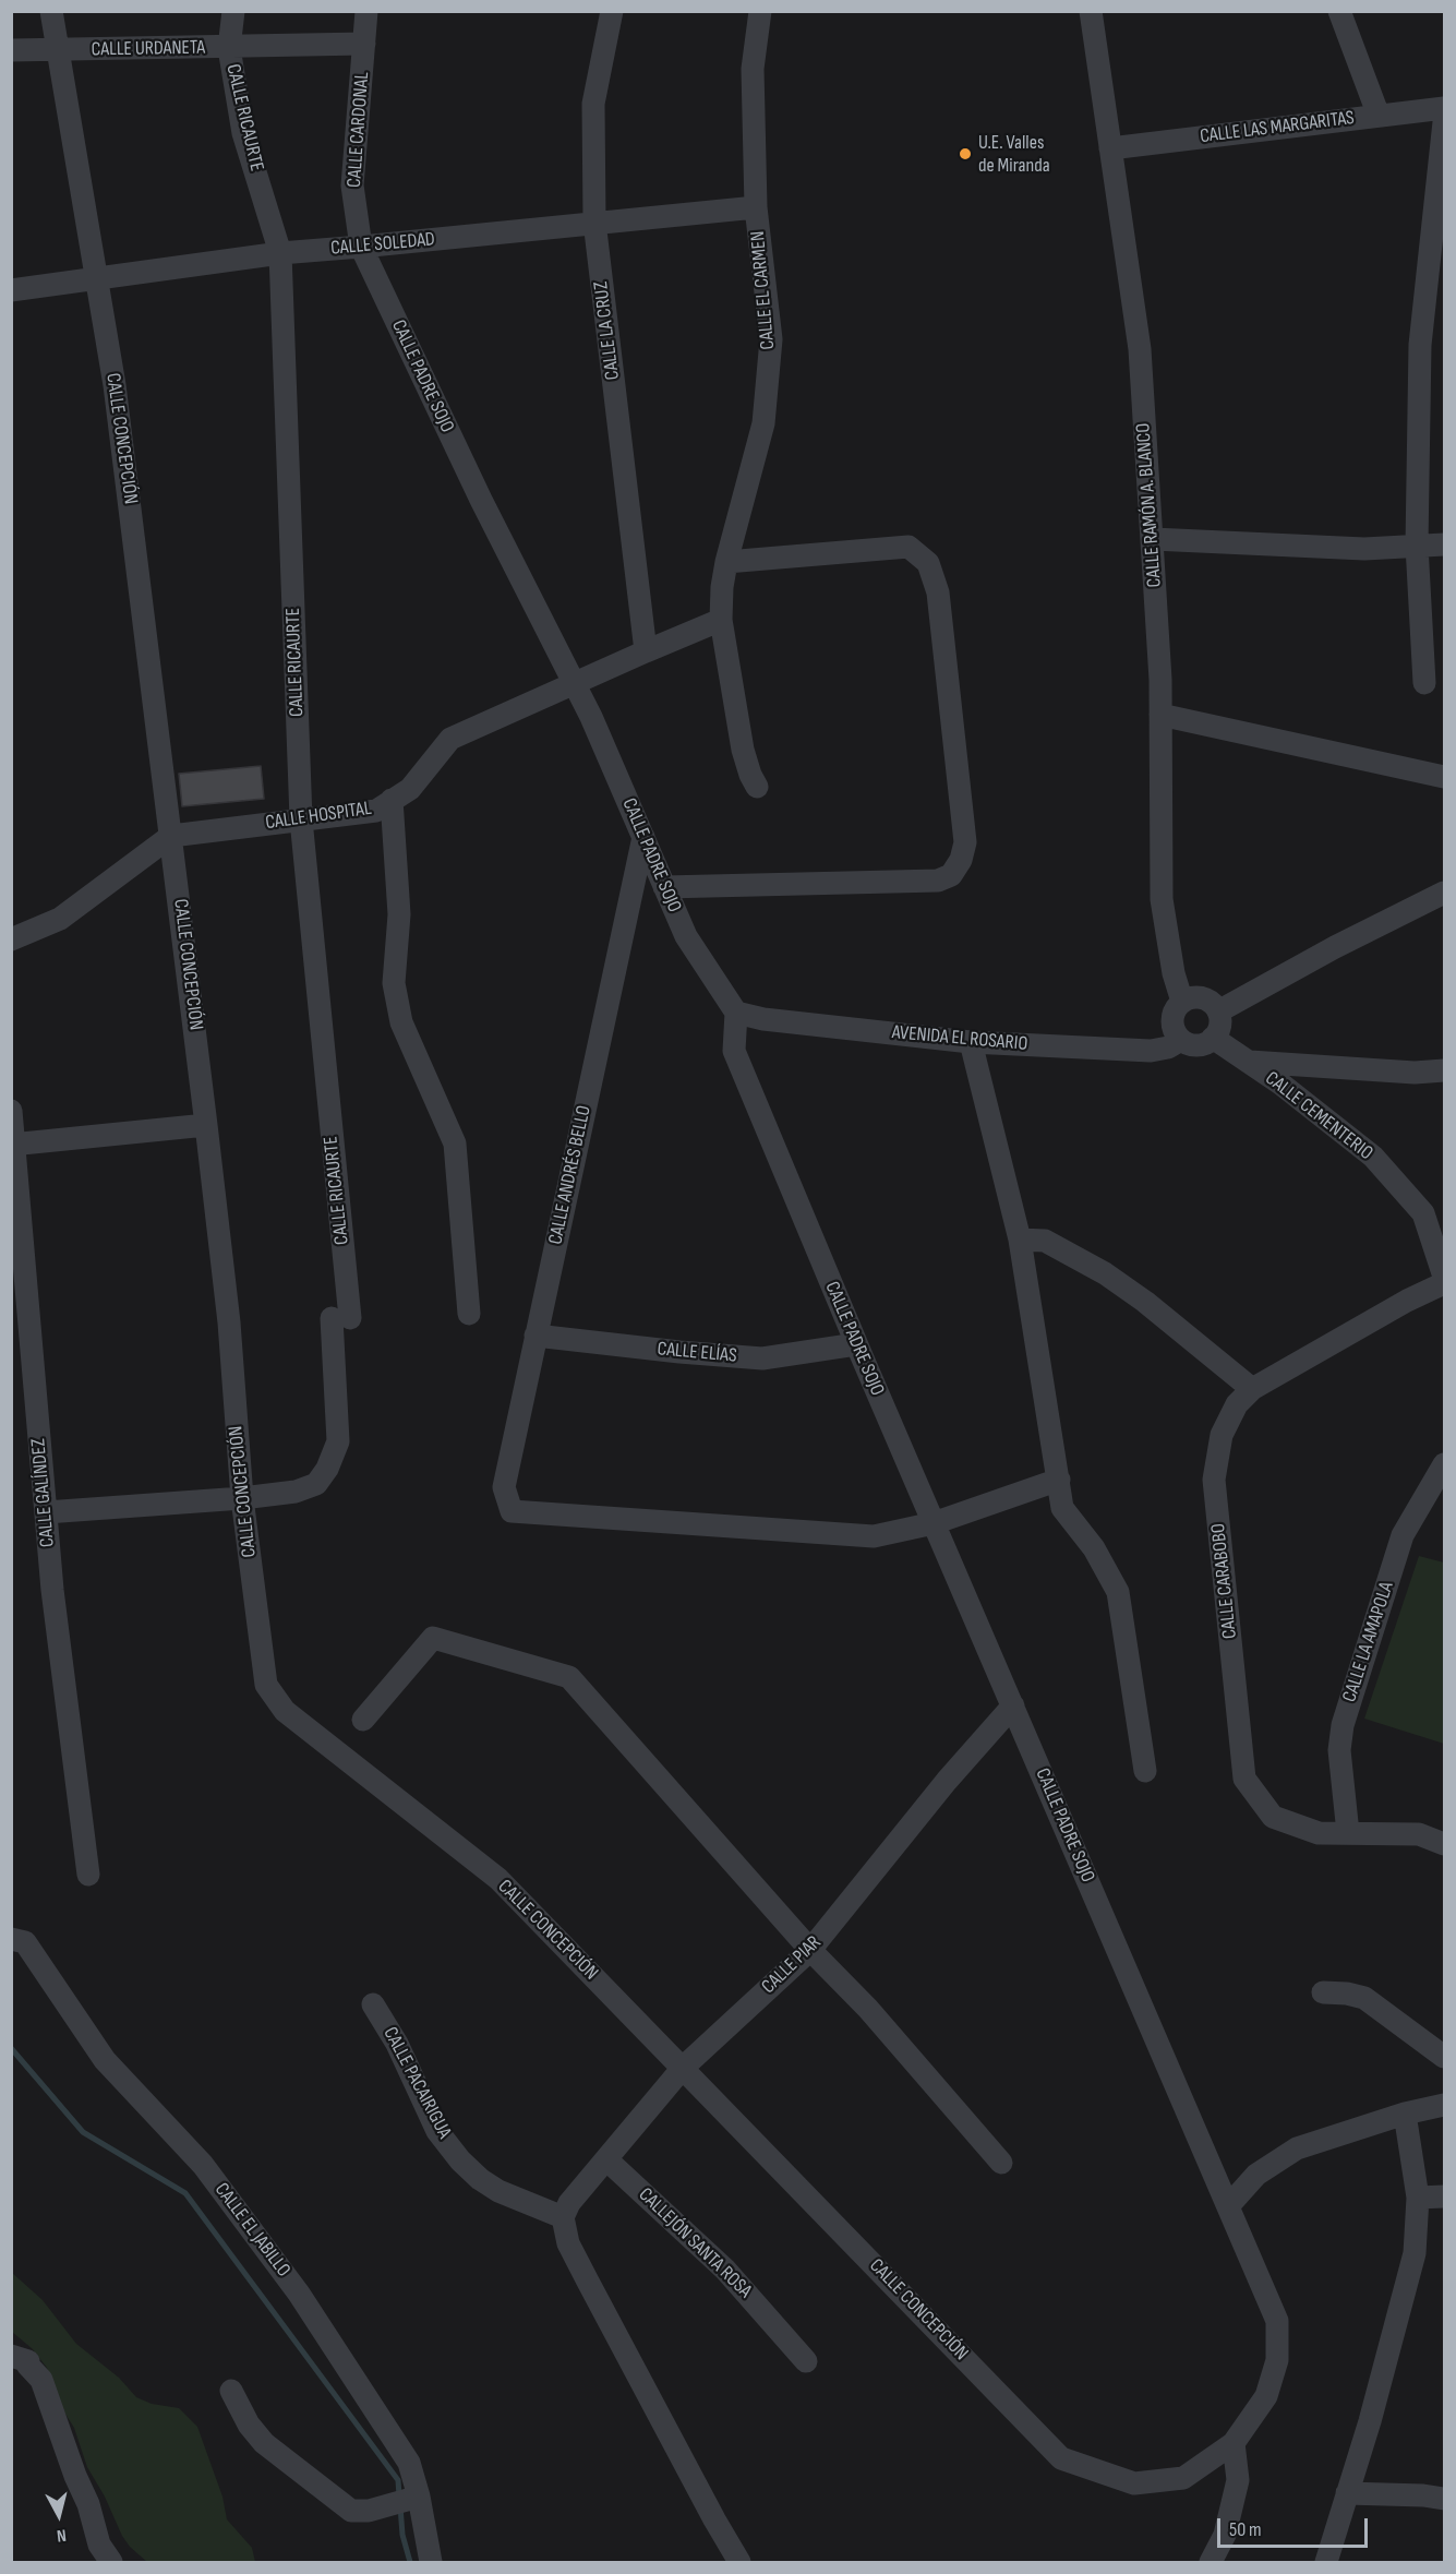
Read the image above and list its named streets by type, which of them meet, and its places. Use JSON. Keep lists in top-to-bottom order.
{
  "streets": {
    "street": [
      "CALLE URDANETA",
      "CALLE RICAURTE",
      "CALLE LAS MARGARITAS",
      "CALLE CARDONAL",
      "CALLE SOLEDAD",
      "CALLE EL CARMEN",
      "CALLE LA CRUZ",
      "CALLE PADRE SOJO",
      "CALLE CONCEPCIÓN",
      "CALLE RAMÓN A. BLANCO",
      "CALLE HOSPITAL",
      "AVENIDA EL ROSARIO",
      "CALLE CEMENTERIO",
      "CALLE ANDRÉS BELLO",
      "CALLE ELÍAS",
      "CALLE GALÍNDEZ",
      "CALLE CARABOBO",
      "CALLE LA AMAPOLA",
      "CALLE PIAR",
      "CALLE PACAIRIGUA",
      "CALLE EL JABILLO",
      "CALLEJÓN SANTA ROSA"
    ]
  },
  "crossings": [
    ["CALLE URDANETA", "CALLE RICAURTE"],
    ["CALLE URDANETA", "CALLE CARDONAL"],
    ["CALLE URDANETA", "CALLE CONCEPCIÓN"],
    ["CALLE RICAURTE", "CALLE SOLEDAD"],
    ["CALLE RICAURTE", "CALLE CONCEPCIÓN"],
    ["CALLE RICAURTE", "CALLE HOSPITAL"],
    ["CALLE RICAURTE", "CALLE GALÍNDEZ"],
    ["CALLE LAS MARGARITAS", "CALLE RAMÓN A. BLANCO"],
    ["CALLE CARDONAL", "CALLE SOLEDAD"],
    ["CALLE CARDONAL", "CALLE PADRE SOJO"],
    ["CALLE SOLEDAD", "CALLE EL CARMEN"],
    ["CALLE SOLEDAD", "CALLE LA CRUZ"],
    ["CALLE SOLEDAD", "CALLE PADRE SOJO"],
    ["CALLE SOLEDAD", "CALLE CONCEPCIÓN"],
    ["CALLE EL CARMEN", "CALLE HOSPITAL"],
    ["CALLE LA CRUZ", "CALLE HOSPITAL"],
    ["CALLE PADRE SOJO", "CALLE CONCEPCIÓN"],
    ["CALLE PADRE SOJO", "CALLE HOSPITAL"],
    ["CALLE PADRE SOJO", "AVENIDA EL ROSARIO"],
    ["CALLE PADRE SOJO", "CALLE ANDRÉS BELLO"],
    ["CALLE PADRE SOJO", "CALLE ELÍAS"],
    ["CALLE PADRE SOJO", "CALLE PIAR"],
    ["CALLE CONCEPCIÓN", "CALLE HOSPITAL"],
    ["CALLE CONCEPCIÓN", "CALLE PIAR"],
    ["CALLE RAMÓN A. BLANCO", "AVENIDA EL ROSARIO"],
    ["CALLE RAMÓN A. BLANCO", "CALLE CEMENTERIO"],
    ["AVENIDA EL ROSARIO", "CALLE CEMENTERIO"],
    ["CALLE ANDRÉS BELLO", "CALLE ELÍAS"],
    ["CALLE CARABOBO", "CALLE LA AMAPOLA"],
    ["CALLE PIAR", "CALLE PACAIRIGUA"],
    ["CALLE PIAR", "CALLEJÓN SANTA ROSA"]
  ],
  "places": ["U.E. Valles de Miranda"],
  "scale_bar": "50 m",
  "north": "bottom"
}
